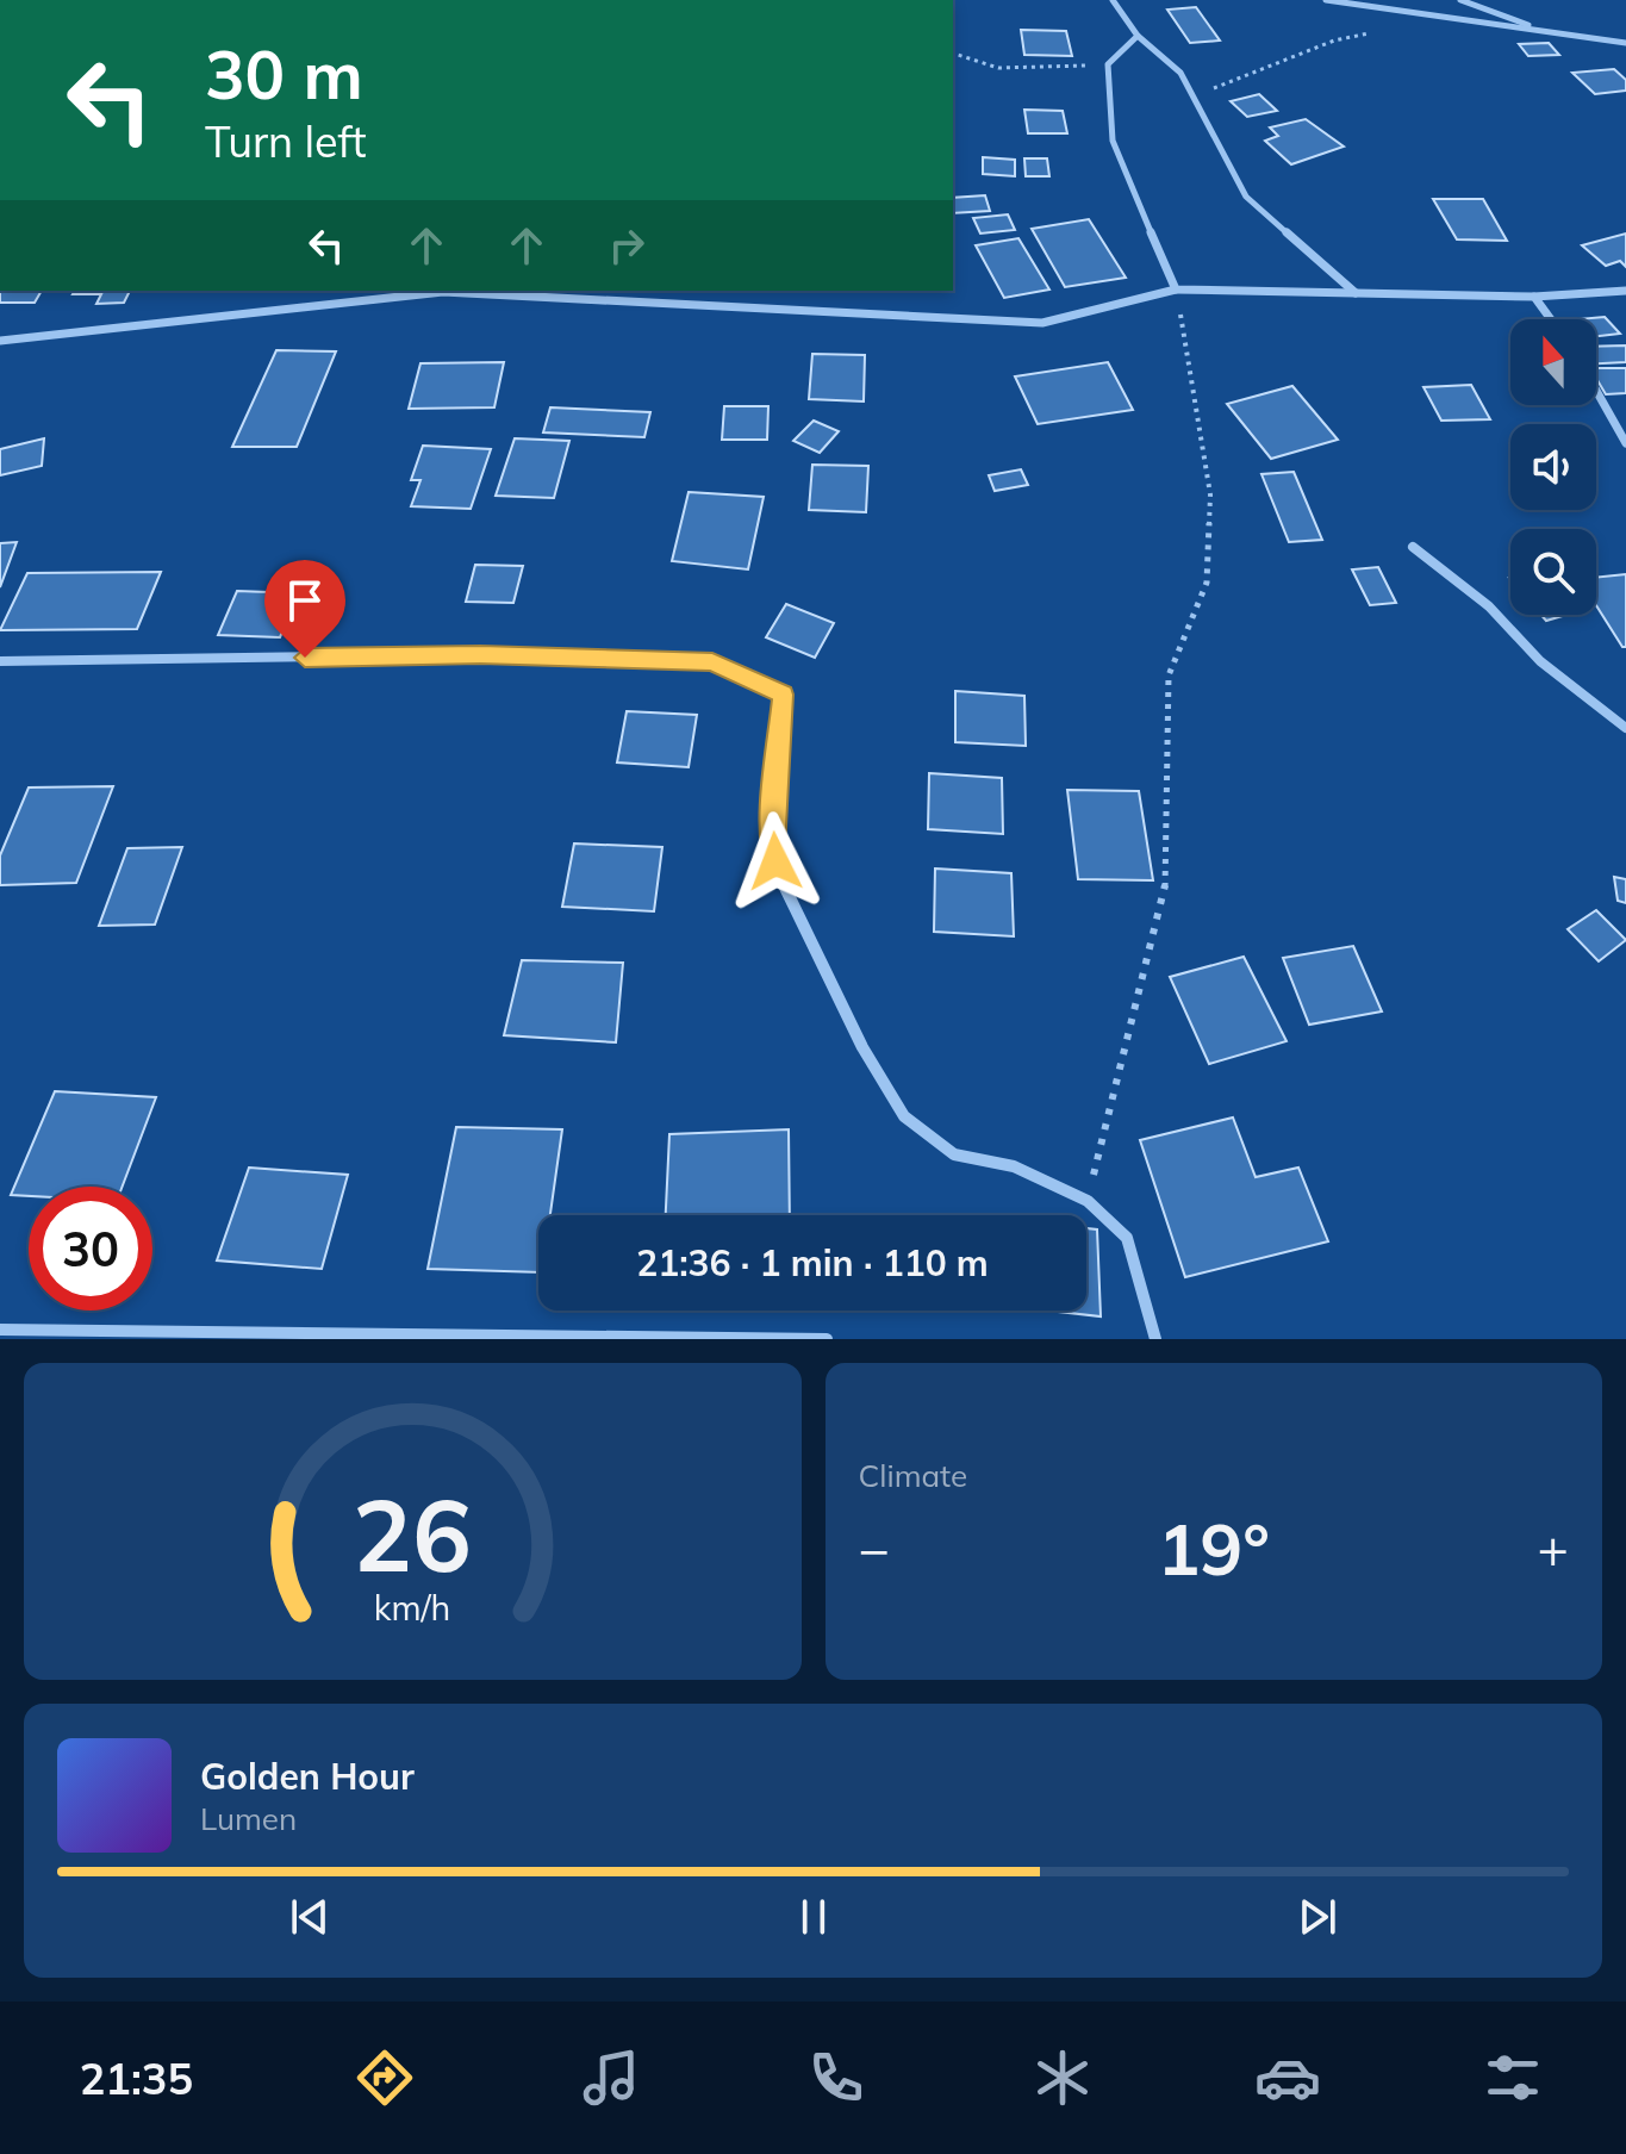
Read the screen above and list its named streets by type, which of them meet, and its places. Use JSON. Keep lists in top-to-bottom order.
{
  "north": "top",
  "page": {
    "turn": ["30 m", "Turn left"],
    "limit": "30",
    "trip": "21:36 · 1 min · 110 m",
    "tile": "Climate",
    "heat": ["−", "19°", "+"],
    "song": ["Golden Hour", "Lumen"],
    "tabs": "21:35",
    "gauge": ["26", "km/h"]
  }
}
